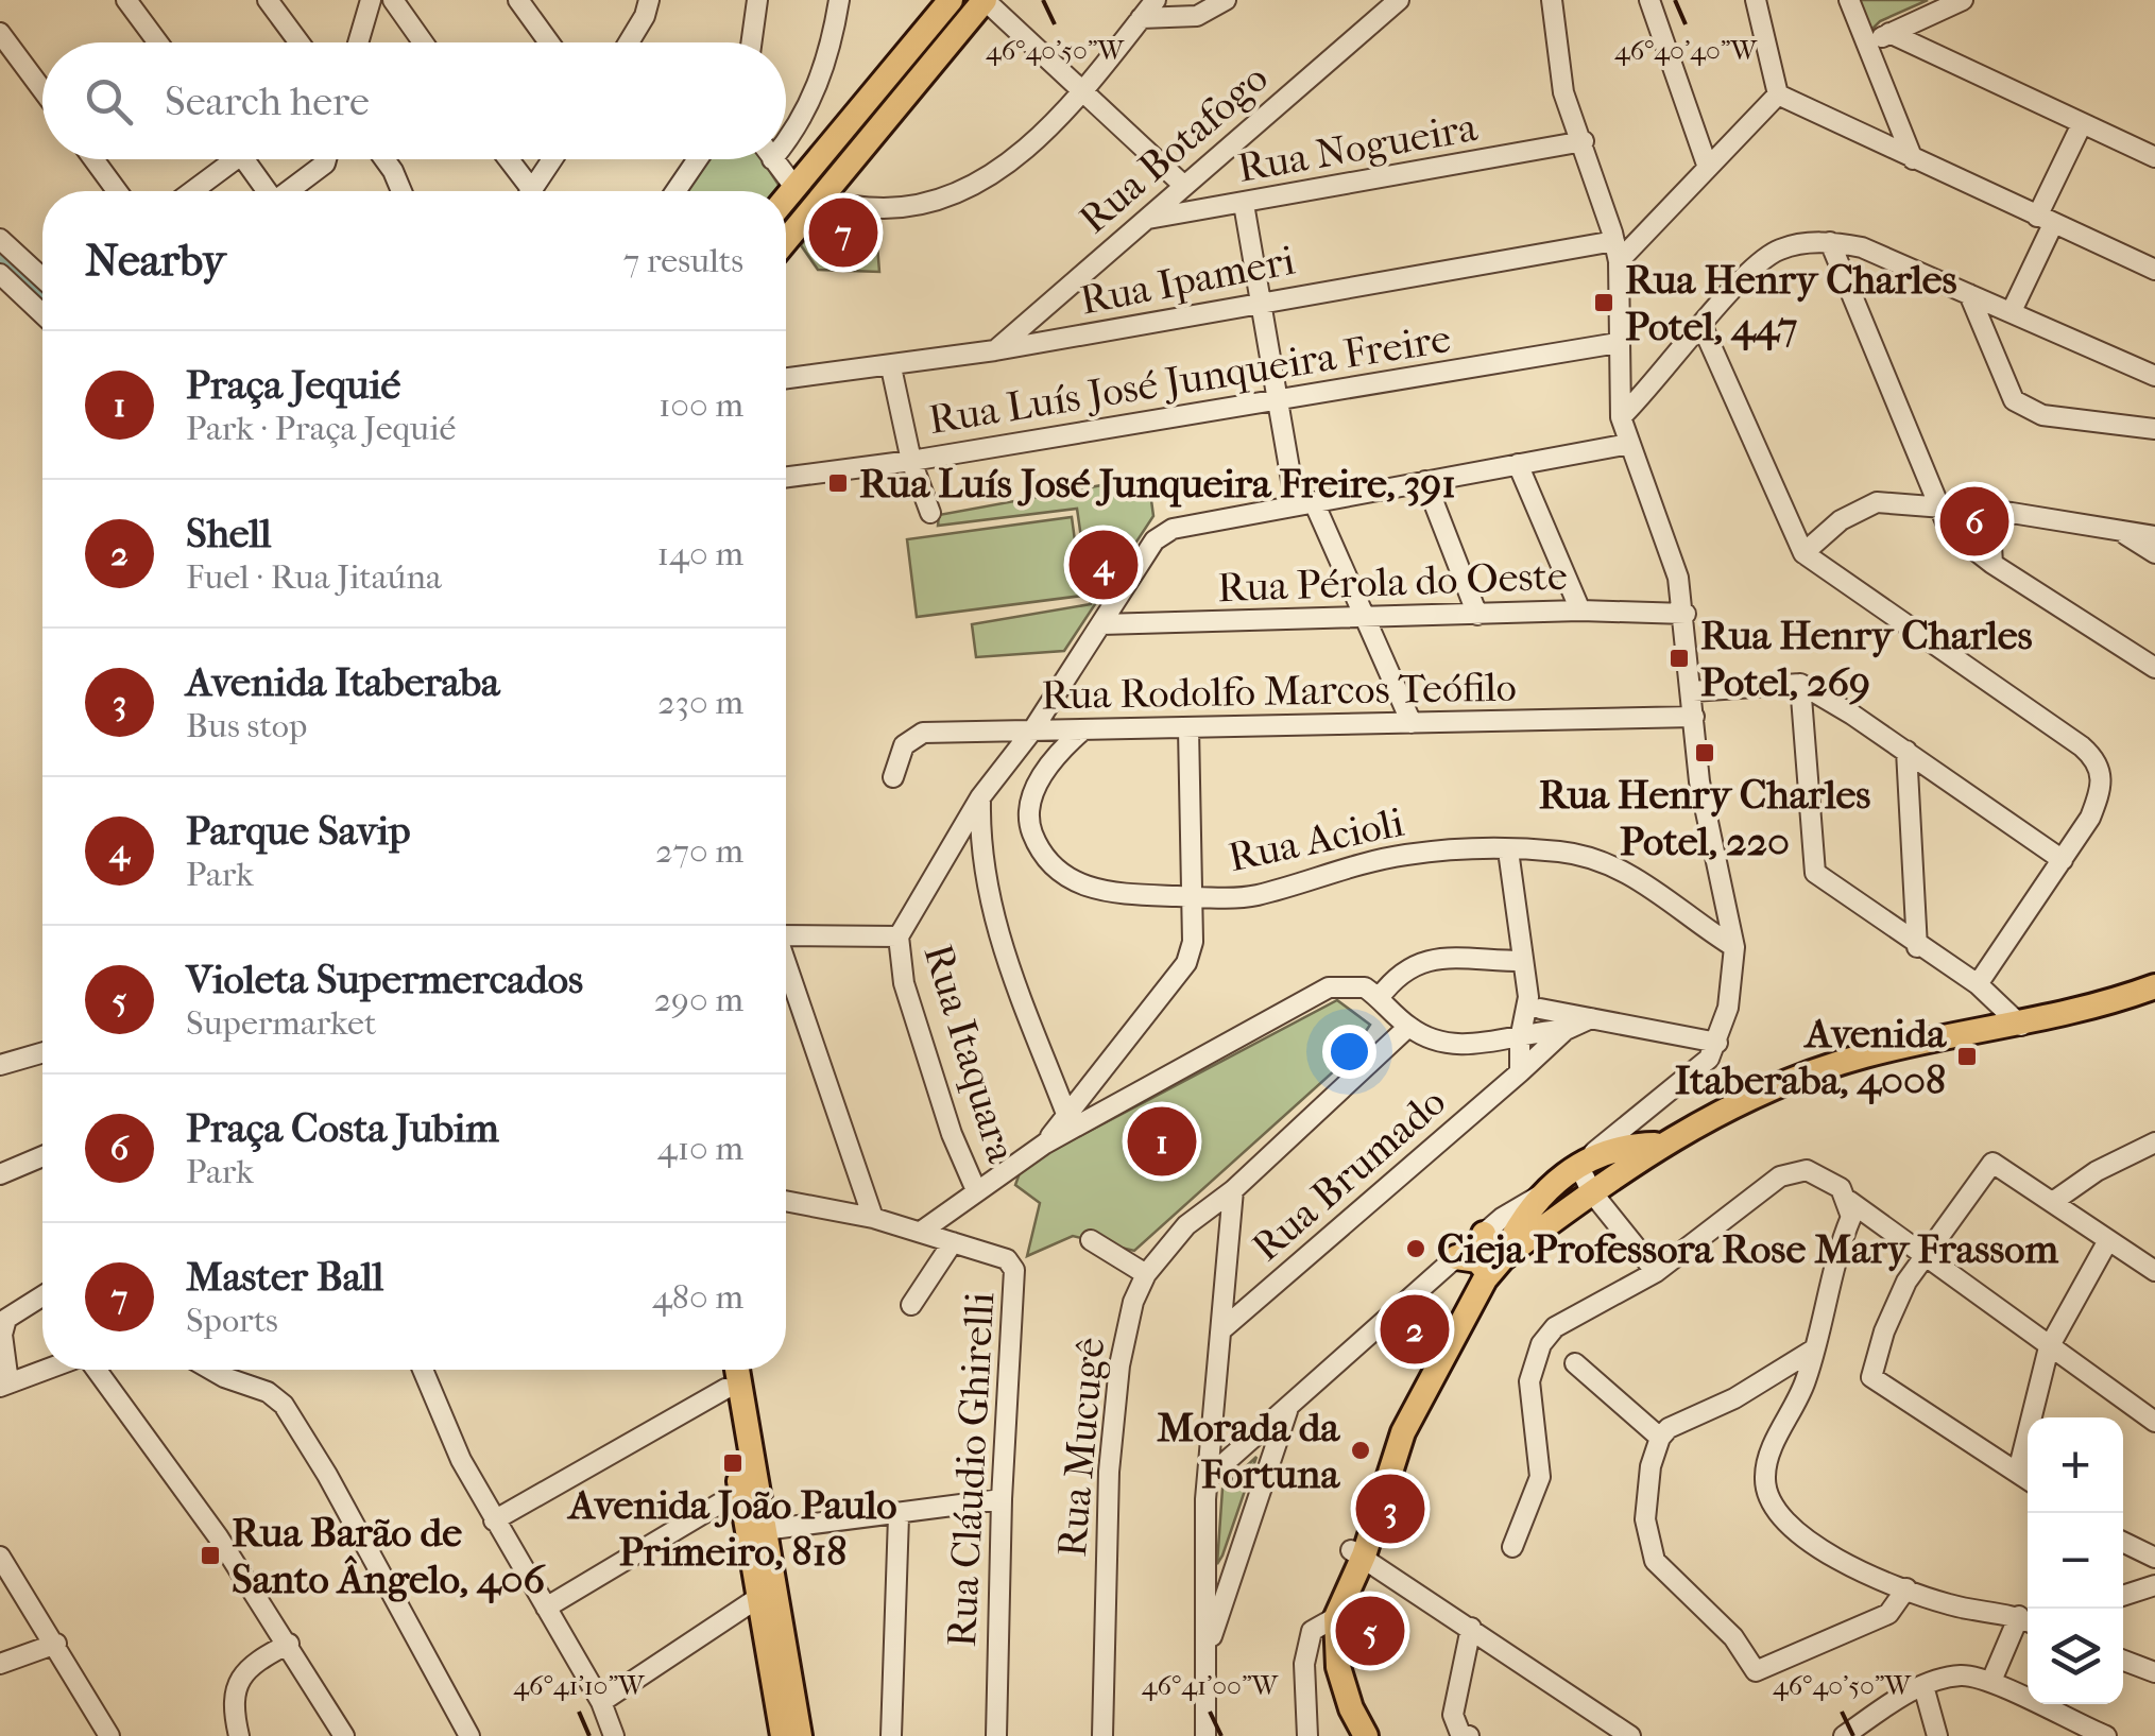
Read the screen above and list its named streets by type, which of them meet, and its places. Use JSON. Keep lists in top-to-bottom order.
{
  "streets": {
    "street": [
      "Rua Nogueira",
      "Rua Botafogo",
      "Rua Ipameri",
      "Rua Luís José Junqueira Freire",
      "Rua Pérola do Oeste",
      "Rua Rodolfo Marcos Teófilo",
      "Rua Acioli",
      "Rua Itaquara",
      "Rua Brumado",
      "Rua Mucugê",
      "Rua Cláudio Ghirelli"
    ]
  },
  "crossings": [
    ["Rua Nogueira", "Rua Botafogo"],
    ["Rua Botafogo", "Rua Ipameri"],
    ["Rua Rodolfo Marcos Teófilo", "Rua Acioli"]
  ],
  "places": {
    "transit": [
      "Rua Henry Charles Potel, 447",
      "Rua Luís José Junqueira Freire, 391",
      "Rua Henry Charles Potel, 269",
      "Rua Henry Charles Potel, 220",
      "Avenida Itaberaba, 4008",
      "Avenida João Paulo Primeiro, 818",
      "Rua Barão de Santo Ângelo, 406"
    ],
    "other": ["Cieja Professora Rose Mary Frassom", "Morada da Fortuna"]
  },
  "page": {
    "search": "Search here",
    "heading": ["Nearby", "7 results"],
    "pins": [
      "7",
      "6",
      "4",
      "1",
      "2",
      "3",
      "5"
    ],
    "list": [
      {
        "mark": "1",
        "name": "Praça Jequié",
        "note": "Park · Praça Jequié",
        "value": "100 m"
      },
      {
        "mark": "2",
        "name": "Shell",
        "note": "Fuel · Rua Jitaúna",
        "value": "140 m"
      },
      {
        "mark": "3",
        "name": "Avenida Itaberaba",
        "note": "Bus stop",
        "value": "230 m"
      },
      {
        "mark": "4",
        "name": "Parque Savip",
        "note": "Park",
        "value": "270 m"
      },
      {
        "mark": "5",
        "name": "Violeta Supermercados",
        "note": "Supermarket",
        "value": "290 m"
      },
      {
        "mark": "6",
        "name": "Praça Costa Jubim",
        "note": "Park",
        "value": "410 m"
      },
      {
        "mark": "7",
        "name": "Master Ball",
        "note": "Sports",
        "value": "480 m"
      }
    ],
    "map_buttons": ["+", "−"]
  },
  "coordinates": [
    "46°40'40\"W",
    "46°40'50\"W",
    "46°41'10\"W",
    "46°41'00\"W"
  ]
}
